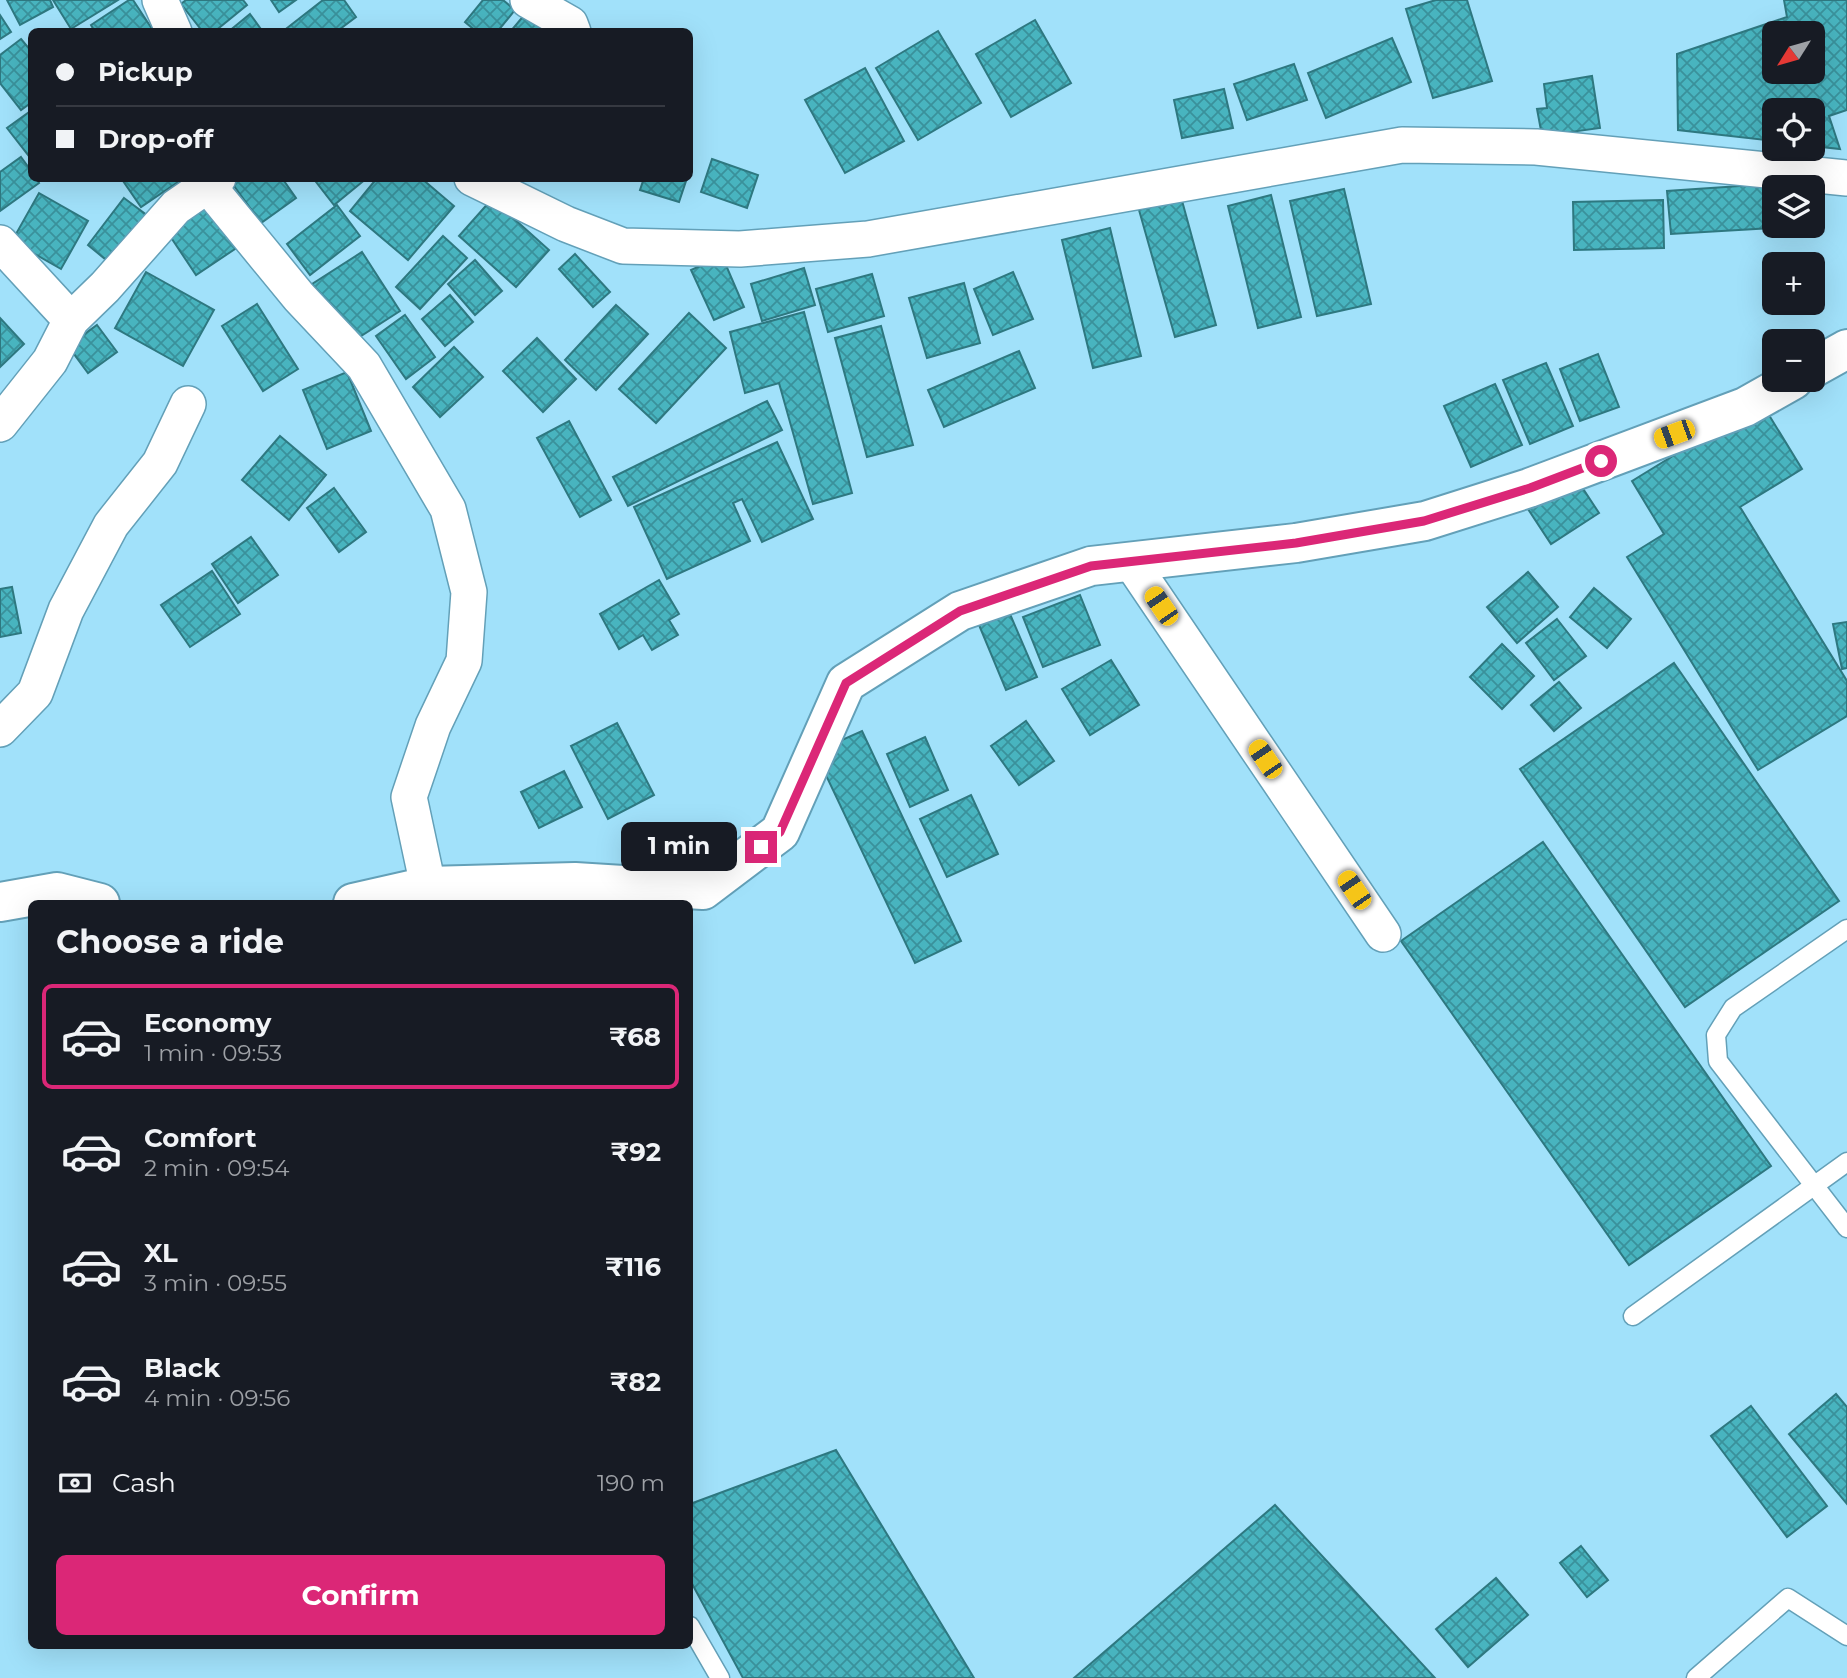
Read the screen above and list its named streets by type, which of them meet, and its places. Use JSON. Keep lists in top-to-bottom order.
{
  "north": "bottom left",
  "page": {
    "map_buttons": ["+", "−"],
    "banner": ["Pickup", "Drop-off"],
    "bubble": "1 min",
    "heading": "Choose a ride",
    "list": [
      {
        "name": "Economy",
        "note": "1 min · 09:53",
        "value": "₹68"
      },
      {
        "name": "Comfort",
        "note": "2 min · 09:54",
        "value": "₹92"
      },
      {
        "name": "XL",
        "note": "3 min · 09:55",
        "value": "₹116"
      },
      {
        "name": "Black",
        "note": "4 min · 09:56",
        "value": "₹82"
      }
    ],
    "pay": ["Cash", "190 m"],
    "buttons": "Confirm"
  }
}
